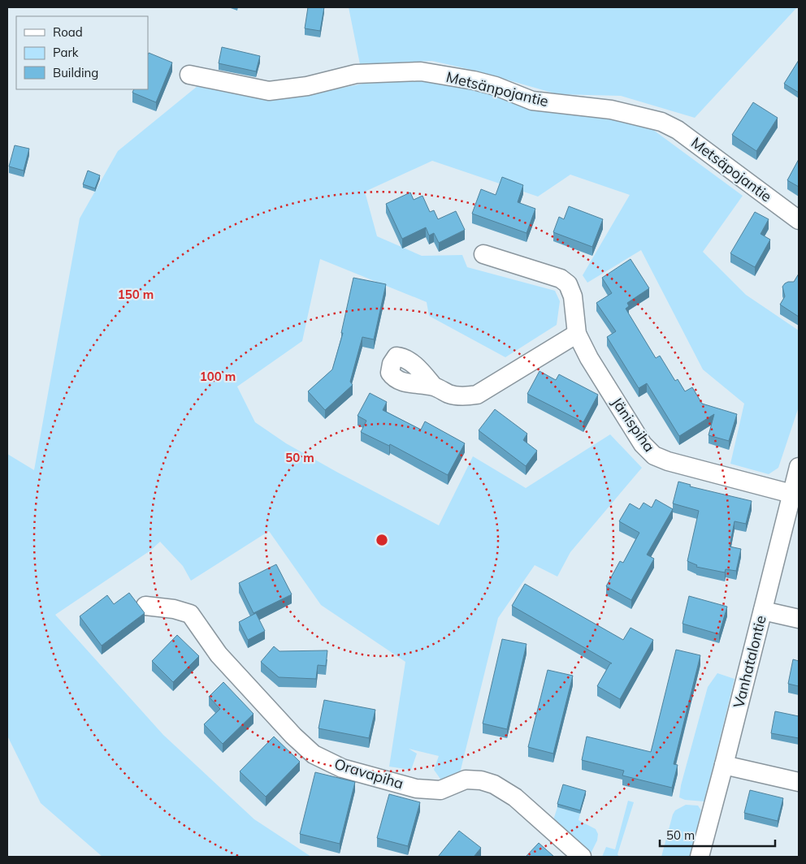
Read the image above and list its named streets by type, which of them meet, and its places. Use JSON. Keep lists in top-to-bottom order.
{
  "streets": {
    "street": [
      "Metsänpojantie",
      "Metsäpojantie",
      "Jänispiha",
      "Vanhatalontie",
      "Oravapiha"
    ]
  },
  "crossings": [
    ["Metsänpojantie", "Metsäpojantie"],
    ["Jänispiha", "Vanhatalontie"]
  ],
  "legend": ["Road", "Park", "Building"],
  "scale_bar": "50 m",
  "rings": ["150 m", "100 m", "50 m"]
}
